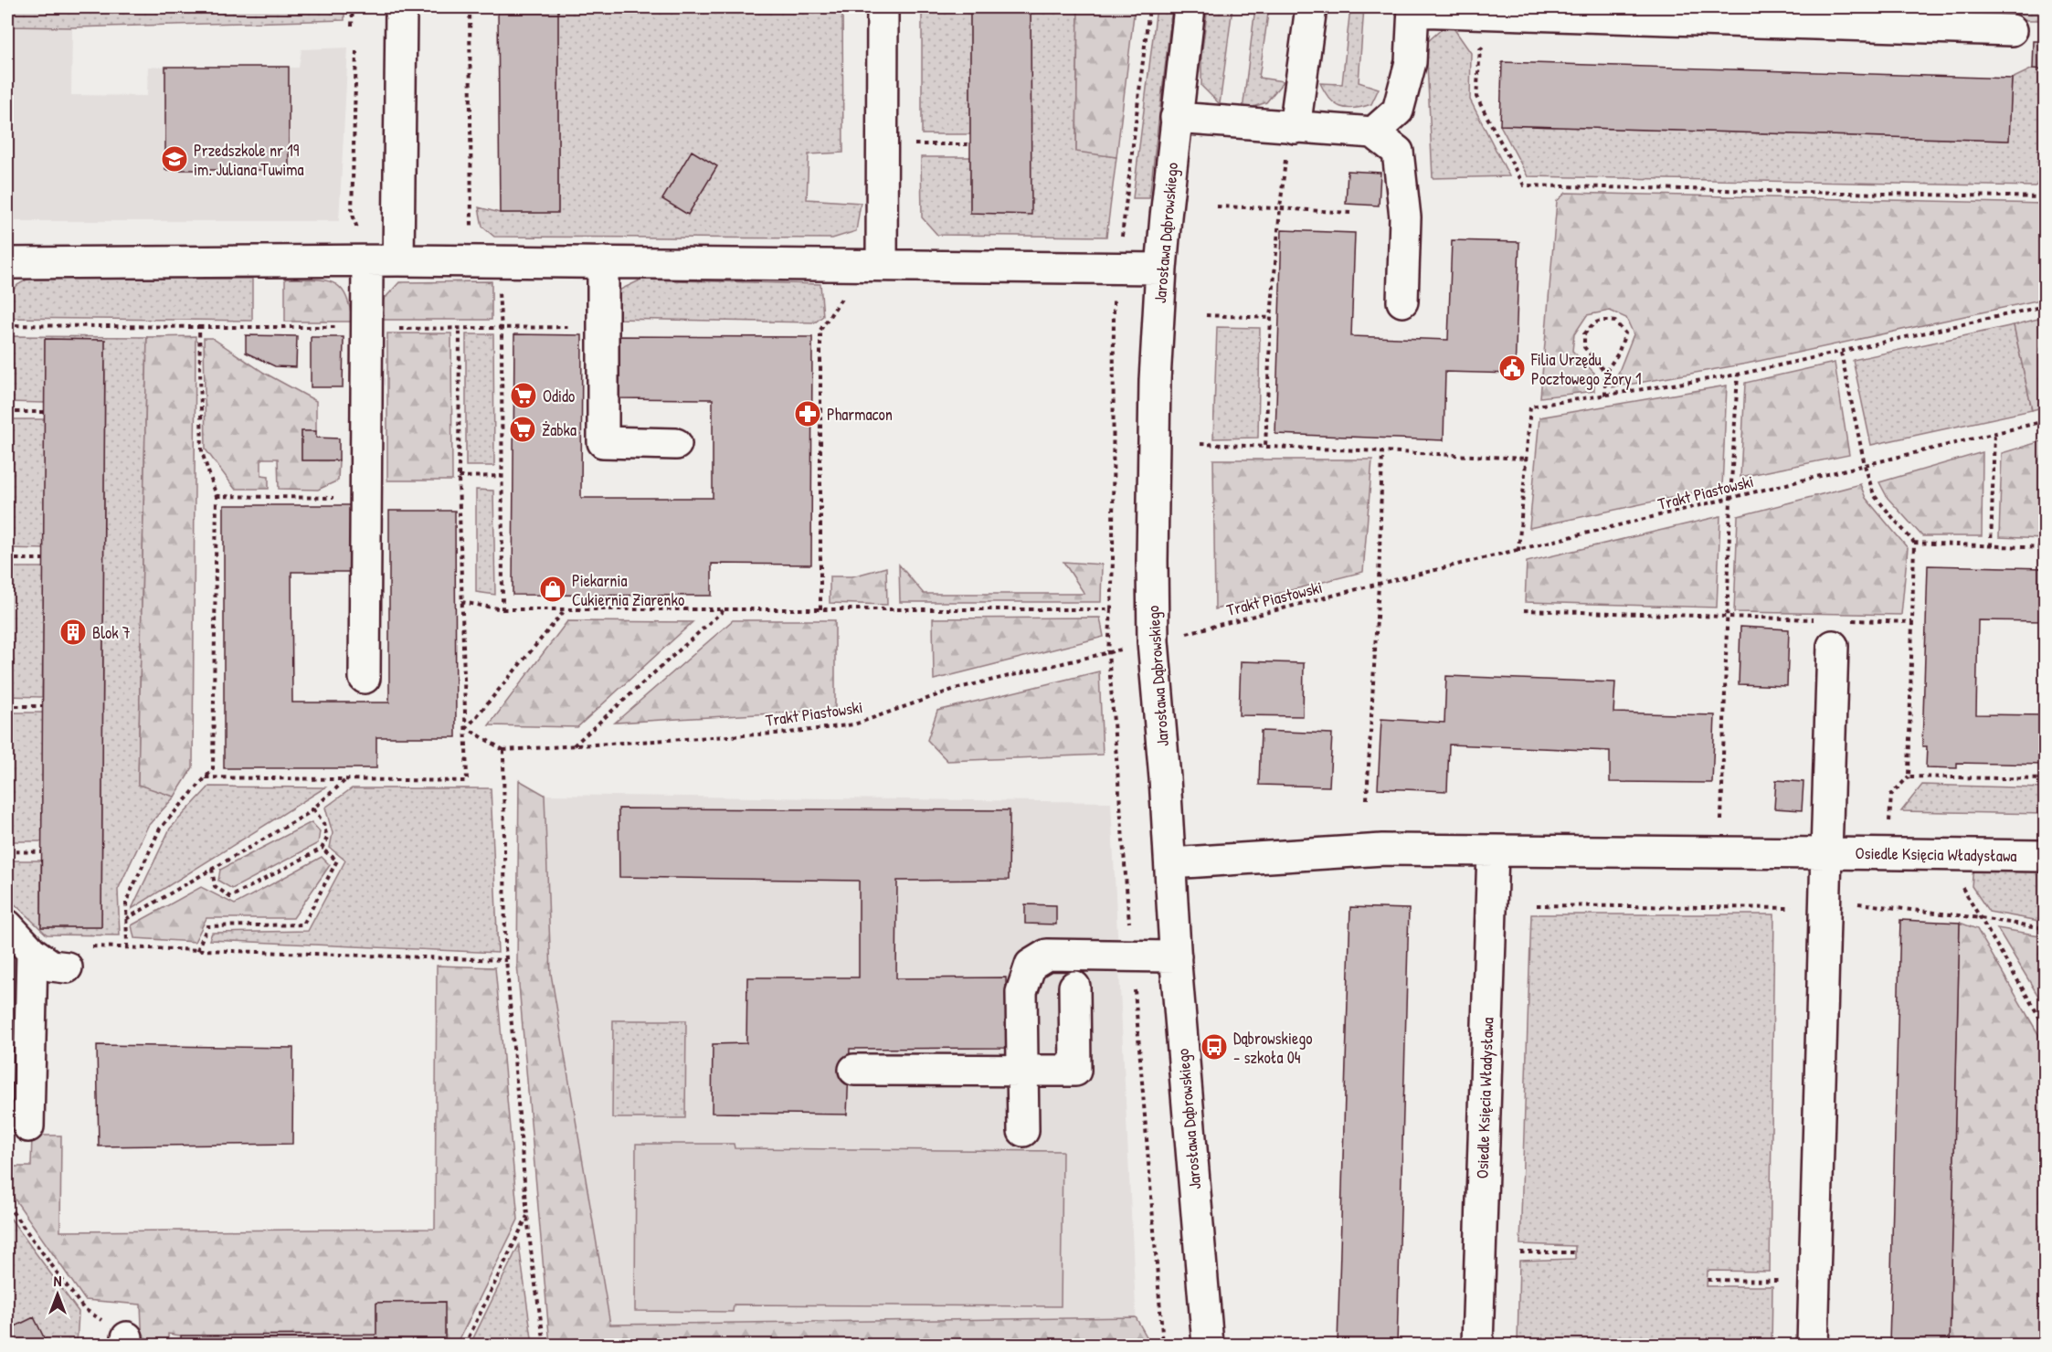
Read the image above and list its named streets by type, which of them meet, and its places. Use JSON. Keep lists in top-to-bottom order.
{
  "streets": {
    "street": ["Jarosława Dąbrowskiego", "Osiedle Księcia Władysława"],
    "path": ["Trakt Piastowski"]
  },
  "crossings": [
    ["Jarosława Dąbrowskiego", "Trakt Piastowski"],
    ["Jarosława Dąbrowskiego", "Osiedle Księcia Władysława"]
  ],
  "places": {
    "school or university": ["Przedszkole nr 19 im. Juliana Tuwima"],
    "public building": ["Filia Urzędu Pocztowego Żory 1"],
    "supermarket": ["Odido", "Żabka"],
    "pharmacy": ["Pharmacon"],
    "shop": ["Piekarnia Cukiernia Ziarenko"],
    "building": ["Blok 7"],
    "bus stop": ["Dąbrowskiego - szkoła 04"]
  },
  "north": "top"
}
